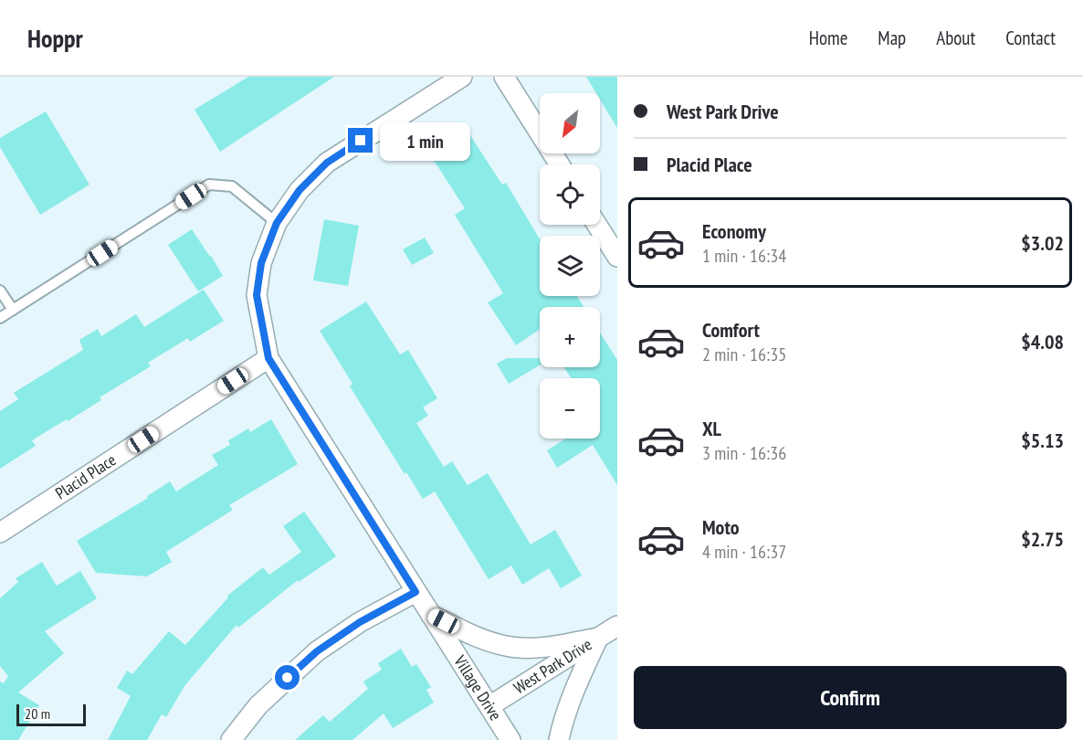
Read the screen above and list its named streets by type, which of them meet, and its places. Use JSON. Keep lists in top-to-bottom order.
{
  "streets": {
    "street": ["Placid Place", "West Park Drive", "Village Drive"]
  },
  "crossings": [
    ["Placid Place", "Village Drive"],
    ["West Park Drive", "Village Drive"]
  ],
  "scale_bar": "20 m",
  "north": "bottom left",
  "page": {
    "header": "Hoppr",
    "nav": [
      "Home",
      "Map",
      "About",
      "Contact"
    ],
    "banner": ["West Park Drive", "Placid Place"],
    "map_buttons": ["+", "−"],
    "bubble": "1 min",
    "list": [
      {
        "name": "Economy",
        "note": "1 min · 16:34",
        "value": "$3.02"
      },
      {
        "name": "Comfort",
        "note": "2 min · 16:35",
        "value": "$4.08"
      },
      {
        "name": "XL",
        "note": "3 min · 16:36",
        "value": "$5.13"
      },
      {
        "name": "Moto",
        "note": "4 min · 16:37",
        "value": "$2.75"
      }
    ],
    "buttons": "Confirm",
    "scale": "20 m"
  }
}
